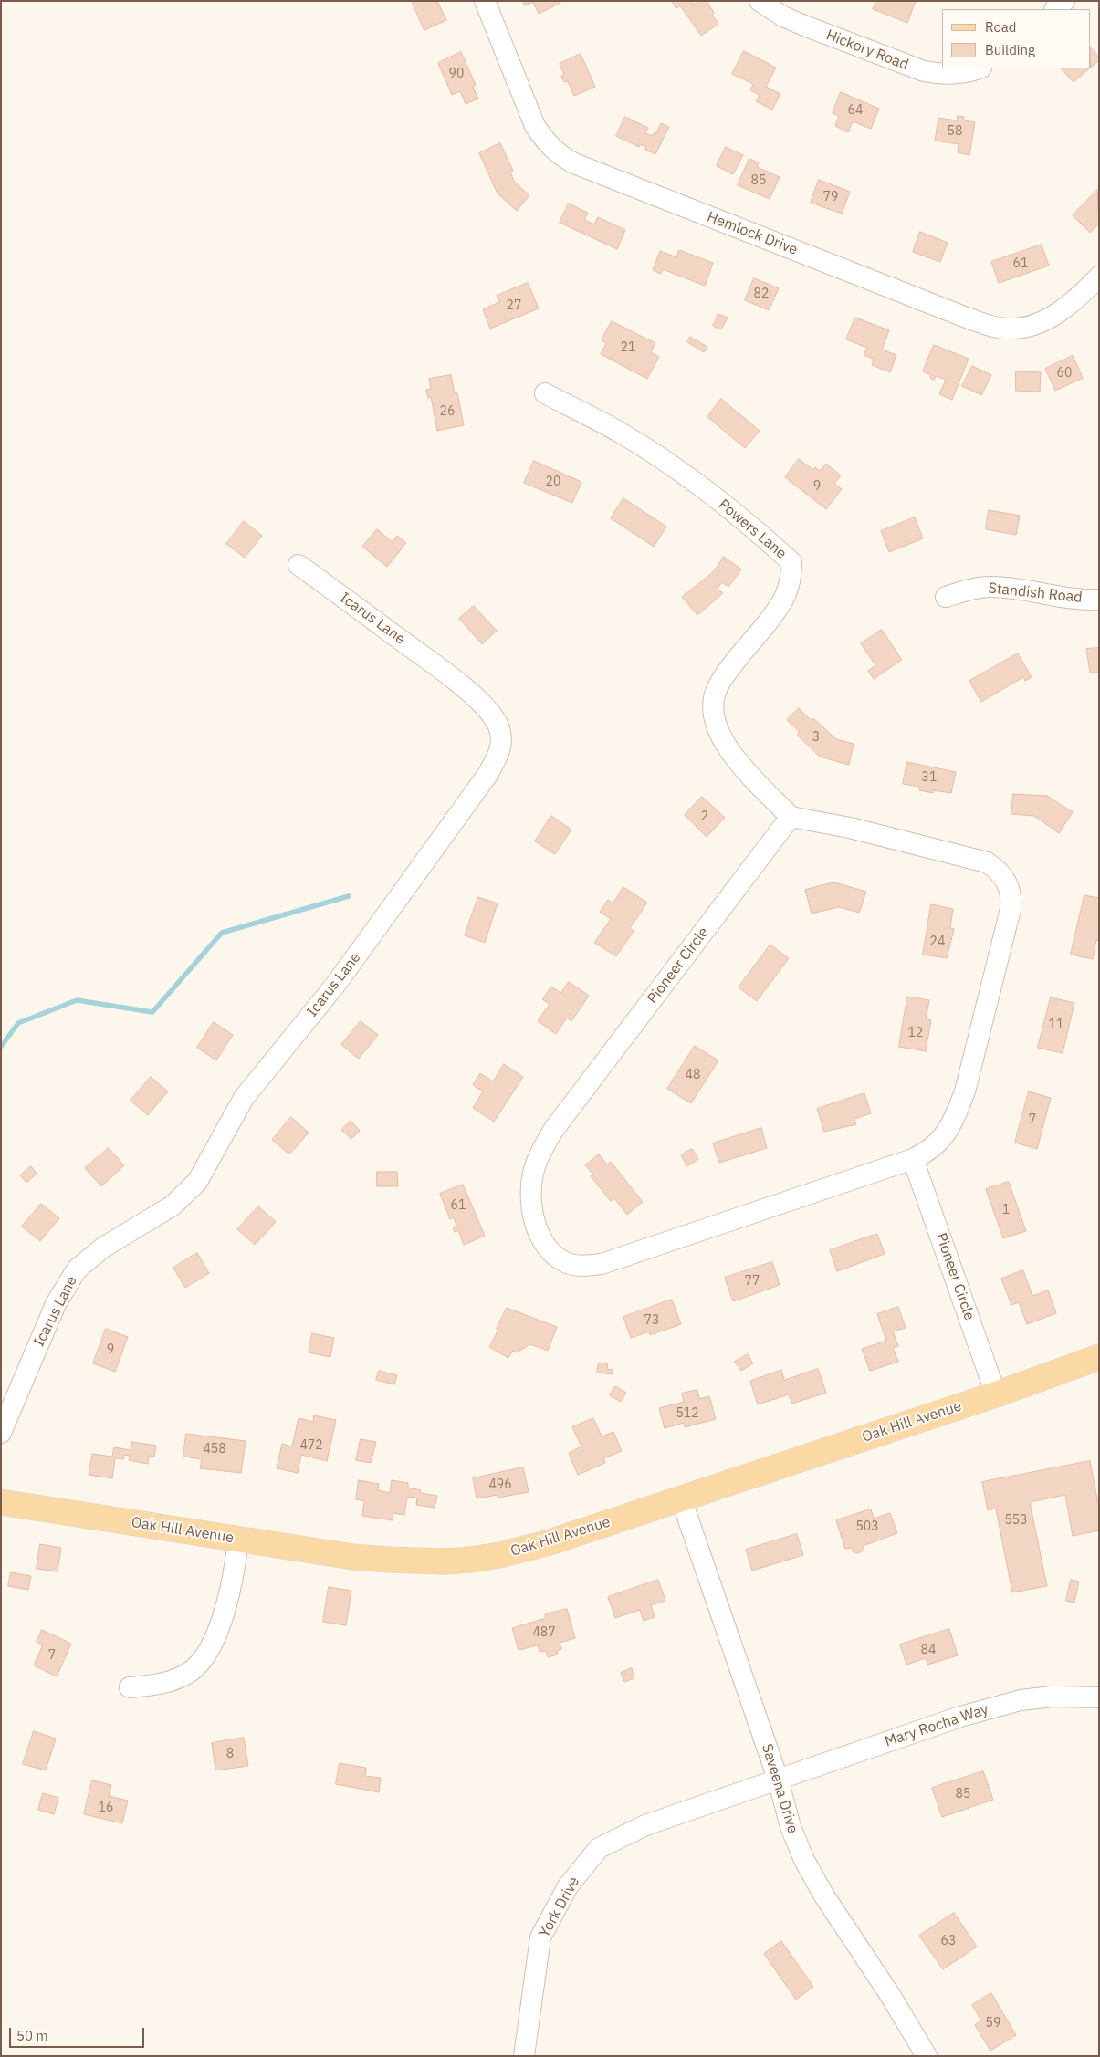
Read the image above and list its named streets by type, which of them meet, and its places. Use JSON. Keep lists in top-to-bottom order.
{
  "streets": {
    "main road": ["Oak Hill Avenue"],
    "street": [
      "Hickory Road",
      "Hemlock Drive",
      "Powers Lane",
      "Standish Road",
      "Icarus Lane",
      "Pioneer Circle",
      "Mary Rocha Way",
      "Saveena Drive",
      "York Drive"
    ]
  },
  "crossings": [
    ["Powers Lane", "Pioneer Circle"],
    ["Pioneer Circle", "Oak Hill Avenue"],
    ["Oak Hill Avenue", "Saveena Drive"],
    ["Mary Rocha Way", "Saveena Drive"],
    ["Mary Rocha Way", "York Drive"],
    ["Saveena Drive", "York Drive"]
  ],
  "house_numbers": [
    "90",
    "64",
    "58",
    "85",
    "79",
    "61",
    "82",
    "27",
    "21",
    "60",
    "26",
    "20",
    "9",
    "3",
    "31",
    "2",
    "24",
    "11",
    "12",
    "48",
    "7",
    "61",
    "1",
    "77",
    "73",
    "9",
    "512",
    "472",
    "458",
    "496",
    "553",
    "503",
    "487",
    "84",
    "7",
    "8",
    "85",
    "16",
    "63",
    "59"
  ],
  "legend": ["Road", "Building"],
  "scale_bar": "50 m"
}
